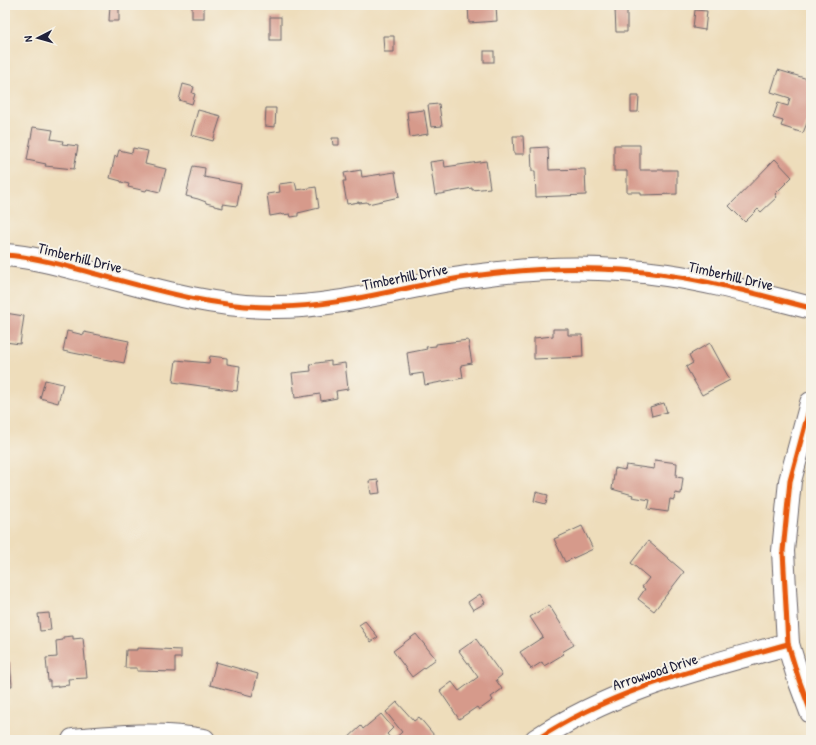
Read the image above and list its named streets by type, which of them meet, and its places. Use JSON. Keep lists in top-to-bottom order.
{
  "streets": {
    "street": ["Timberhill Drive", "Arrowwood Drive"]
  },
  "north": "left"
}
